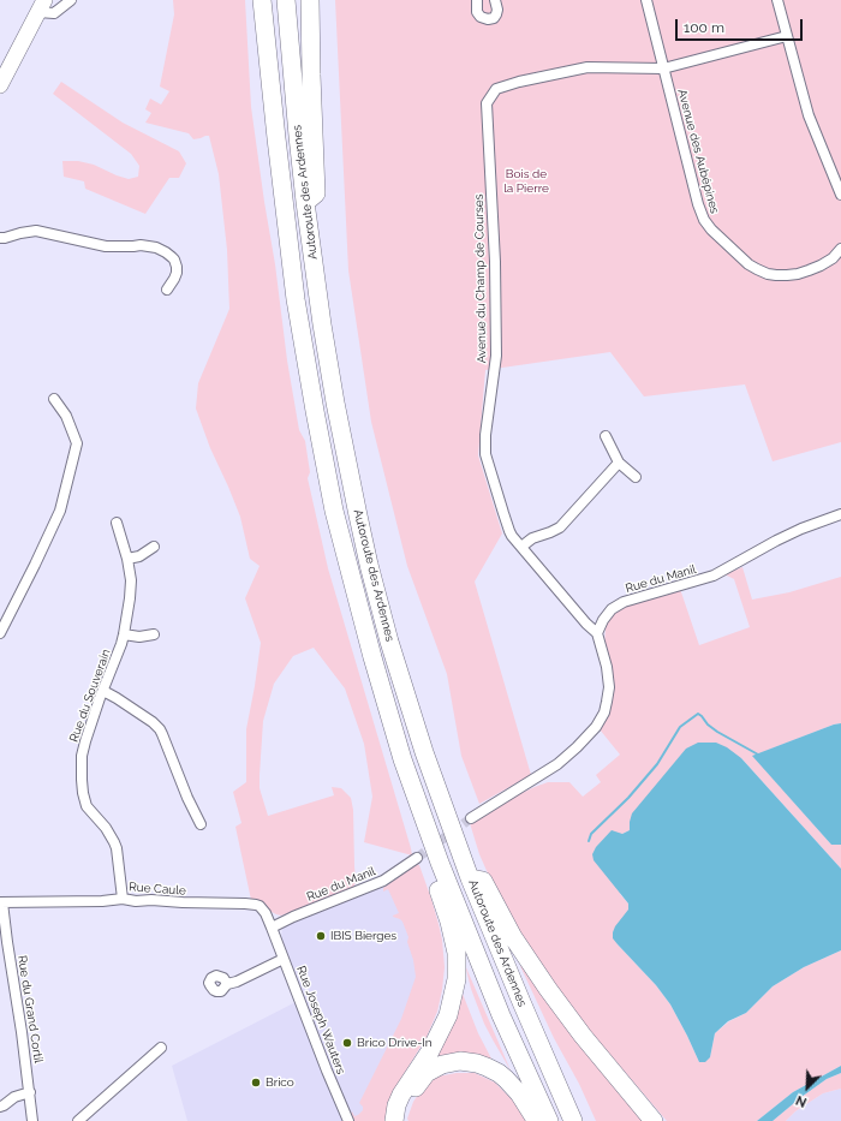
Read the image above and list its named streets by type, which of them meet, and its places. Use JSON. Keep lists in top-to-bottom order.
{
  "streets": {
    "highway": ["Autoroute des Ardennes"],
    "street": [
      "Avenue des Aubépines",
      "Avenue du Champ de Courses",
      "Rue du Manil",
      "Rue du Souverain",
      "Rue Caule",
      "Rue du Grand Cortil",
      "Rue Joseph Wauters"
    ]
  },
  "crossings": [
    ["Avenue des Aubépines", "Avenue du Champ de Courses"],
    ["Avenue du Champ de Courses", "Rue du Manil"],
    ["Rue du Manil", "Rue Caule"],
    ["Rue du Manil", "Rue Joseph Wauters"],
    ["Rue du Souverain", "Rue Caule"],
    ["Rue Caule", "Rue du Grand Cortil"],
    ["Rue Caule", "Rue Joseph Wauters"]
  ],
  "parks": ["Bois de la Pierre"],
  "places": ["IBIS Bierges", "Brico Drive-In", "Brico"],
  "scale_bar": "100 m",
  "north": "bottom left"
}
